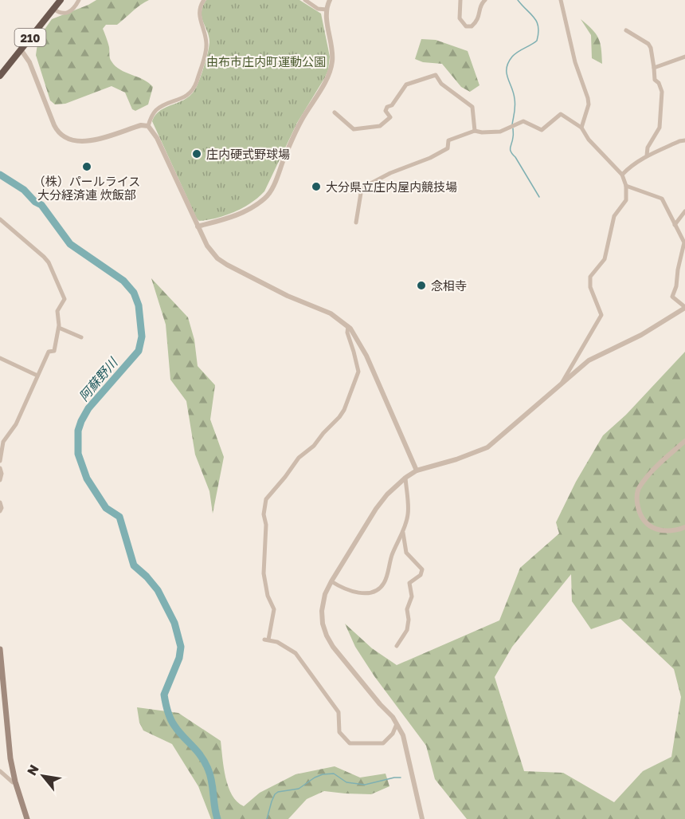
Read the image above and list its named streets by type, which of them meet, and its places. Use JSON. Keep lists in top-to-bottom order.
{
  "streets": {
    "highway": ["210"]
  },
  "water": ["阿蘇野川"],
  "parks": ["由布市庄内町運動公園"],
  "places": [
    "庄内硬式野球場",
    "（株）パールライス 大分経済連 炊飯部",
    "大分県立庄内屋内競技場",
    "念相寺"
  ],
  "north": "top left"
}
